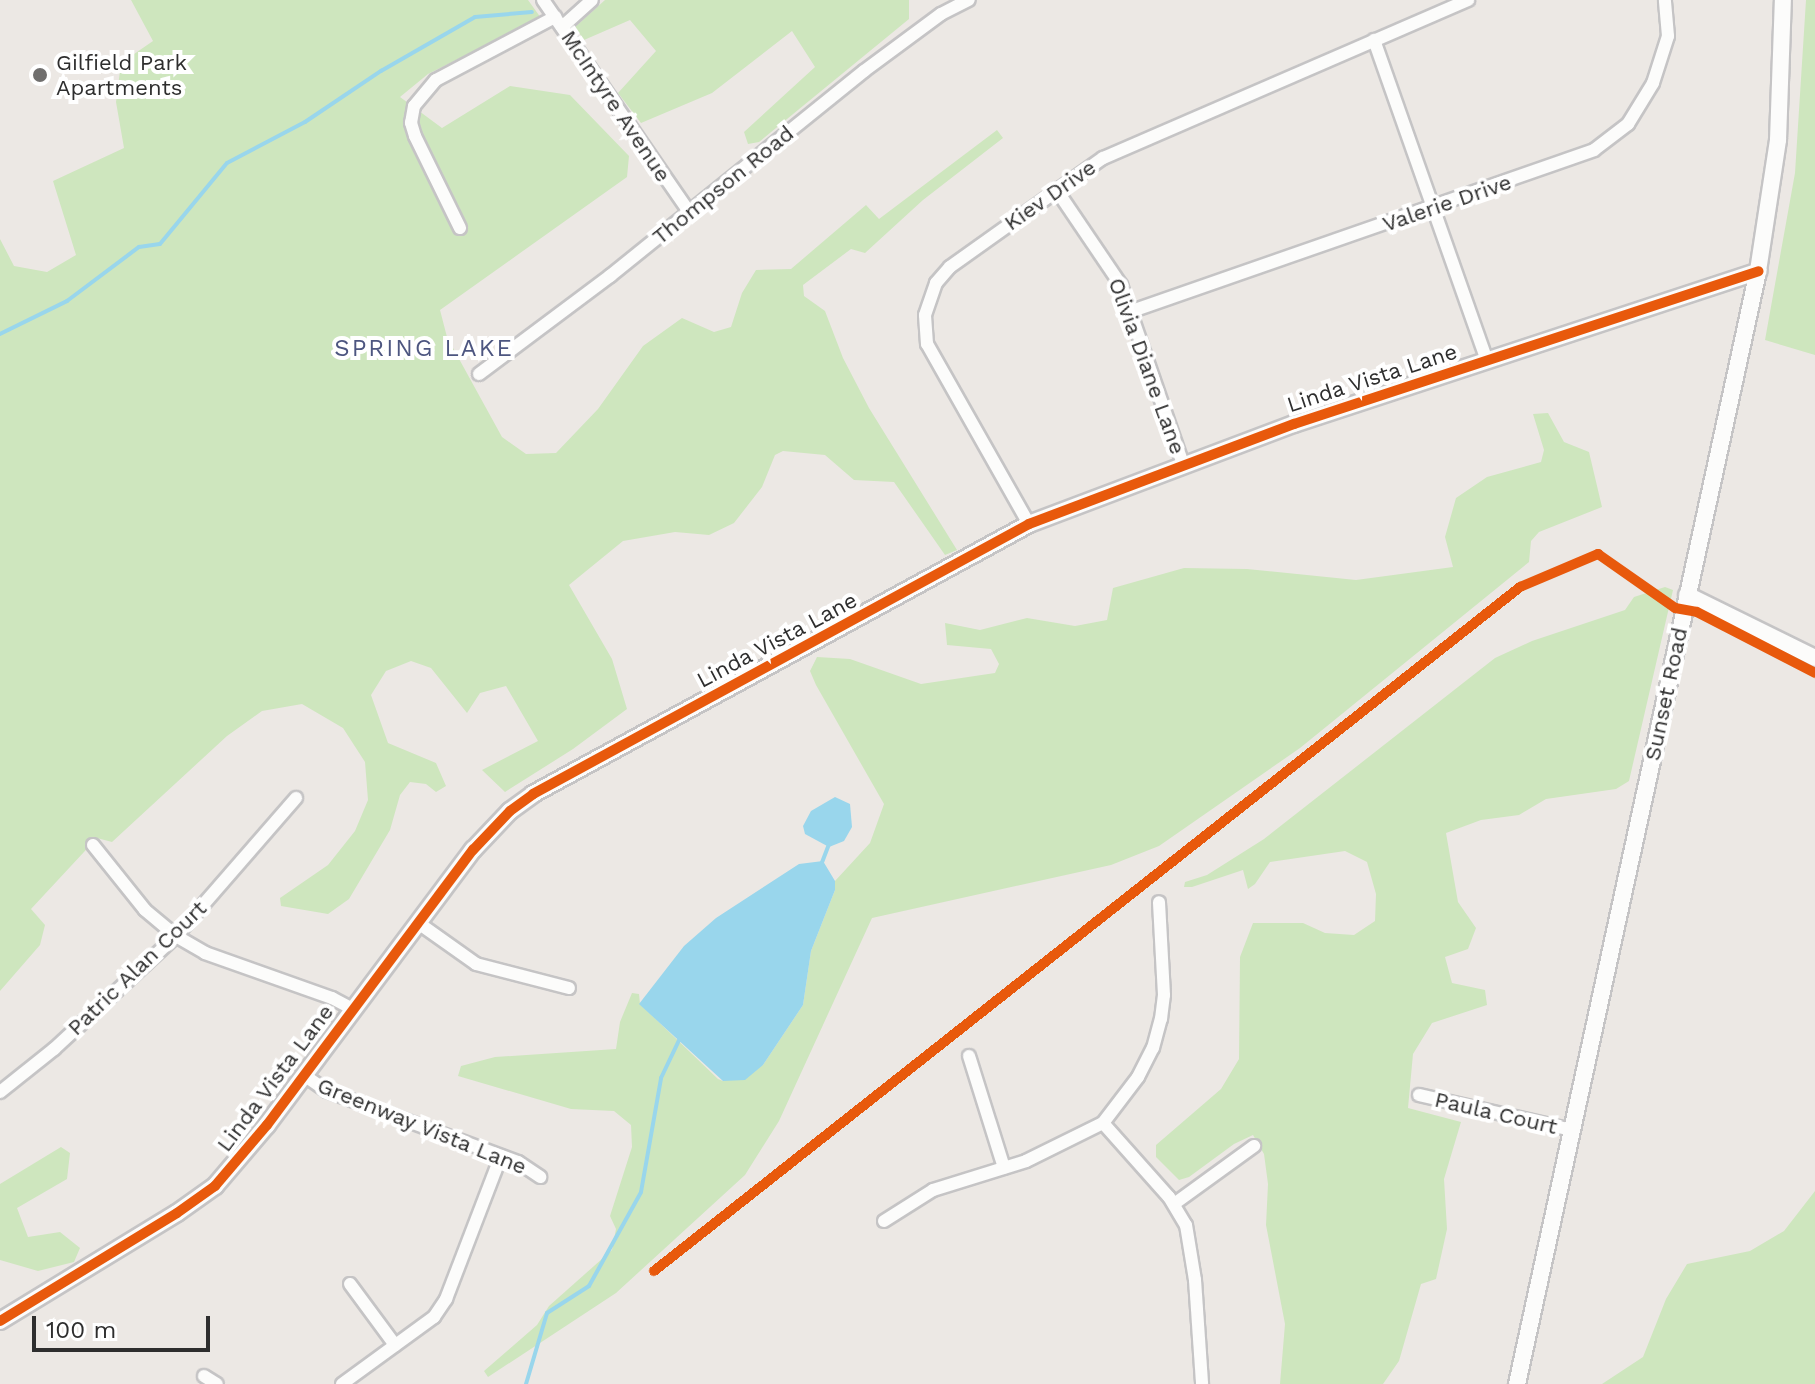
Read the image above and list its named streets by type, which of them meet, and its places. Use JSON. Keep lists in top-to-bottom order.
{
  "streets": {
    "street": [
      "McIntyre Avenue",
      "Thompson Road",
      "Kiev Drive",
      "Valerie Drive",
      "Olivia Diane Lane",
      "Linda Vista Lane",
      "Sunset Road",
      "Patric Alan Court",
      "Paula Court",
      "Greenway Vista Lane"
    ]
  },
  "crossings": [
    ["McIntyre Avenue", "Thompson Road"],
    ["Kiev Drive", "Olivia Diane Lane"],
    ["Kiev Drive", "Linda Vista Lane"],
    ["Valerie Drive", "Olivia Diane Lane"],
    ["Olivia Diane Lane", "Linda Vista Lane"],
    ["Linda Vista Lane", "Sunset Road"],
    ["Linda Vista Lane", "Greenway Vista Lane"],
    ["Sunset Road", "Paula Court"]
  ],
  "districts": ["SPRING LAKE"],
  "places": ["Gilfield Park Apartments"],
  "scale_bar": "100 m"
}
